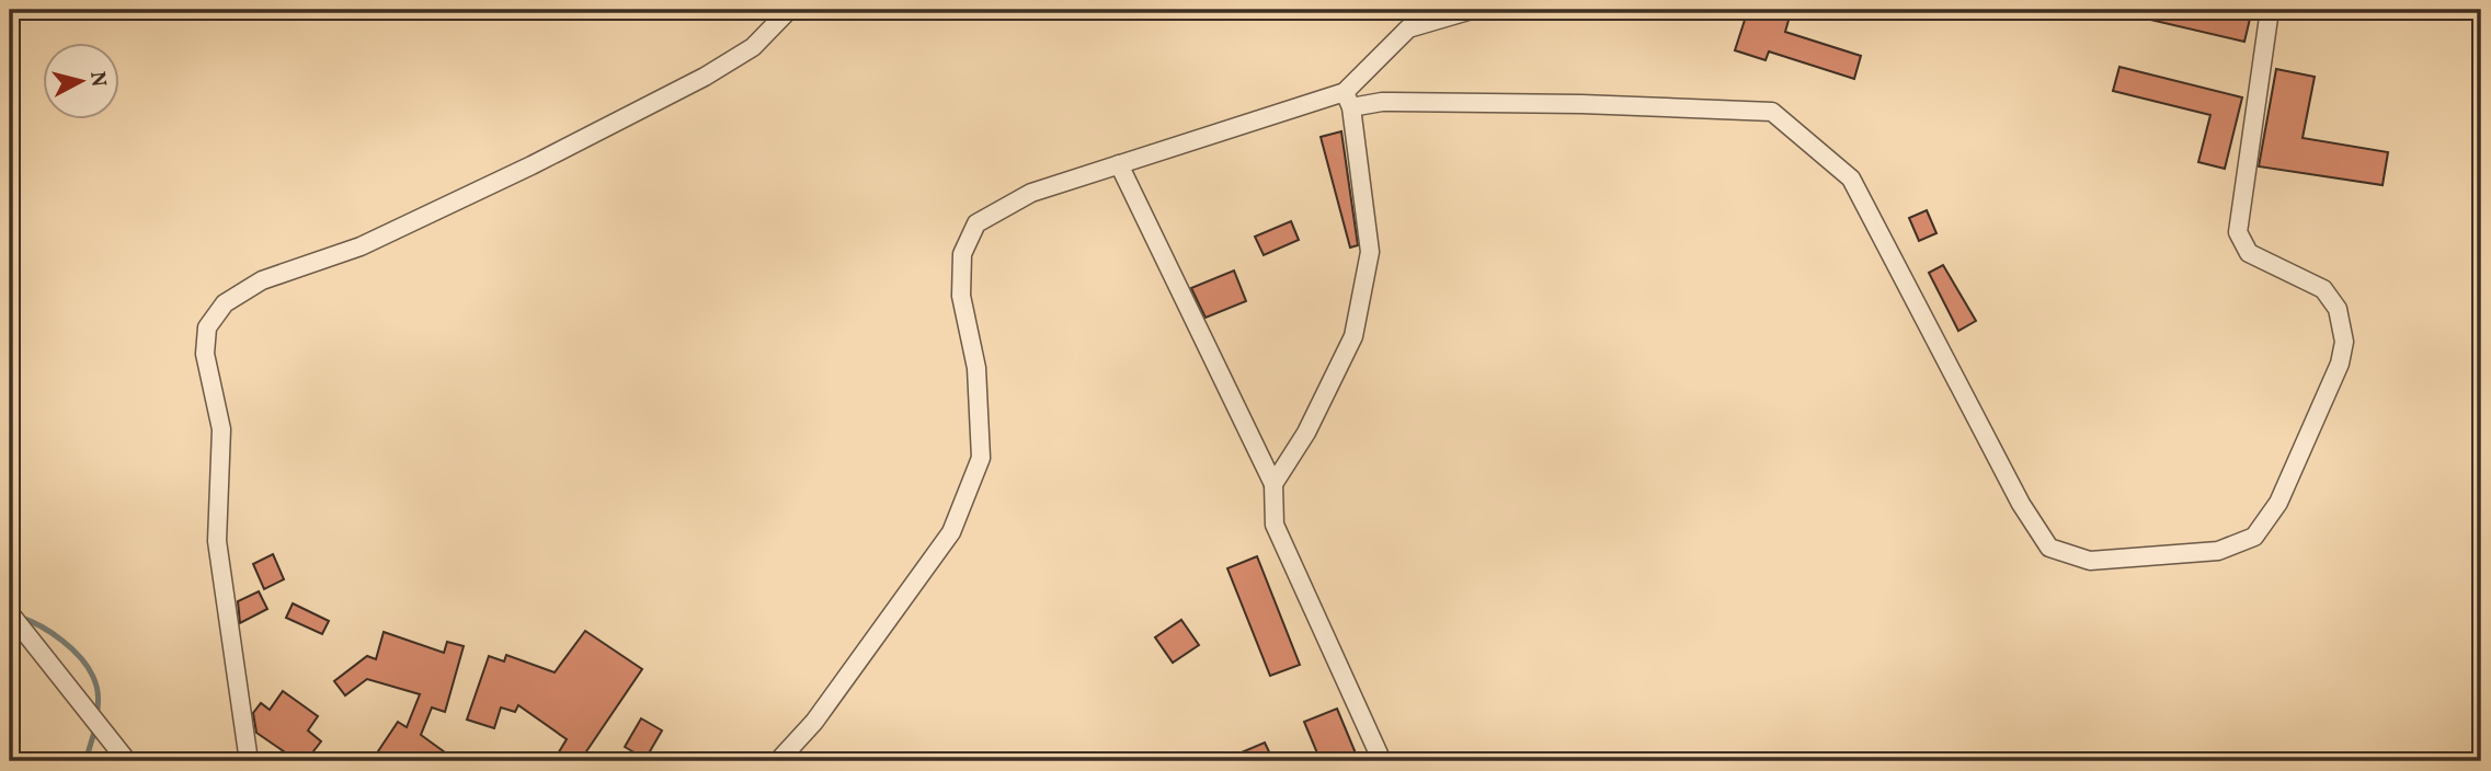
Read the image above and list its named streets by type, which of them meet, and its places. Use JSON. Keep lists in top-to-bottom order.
{
  "north": "right"
}
